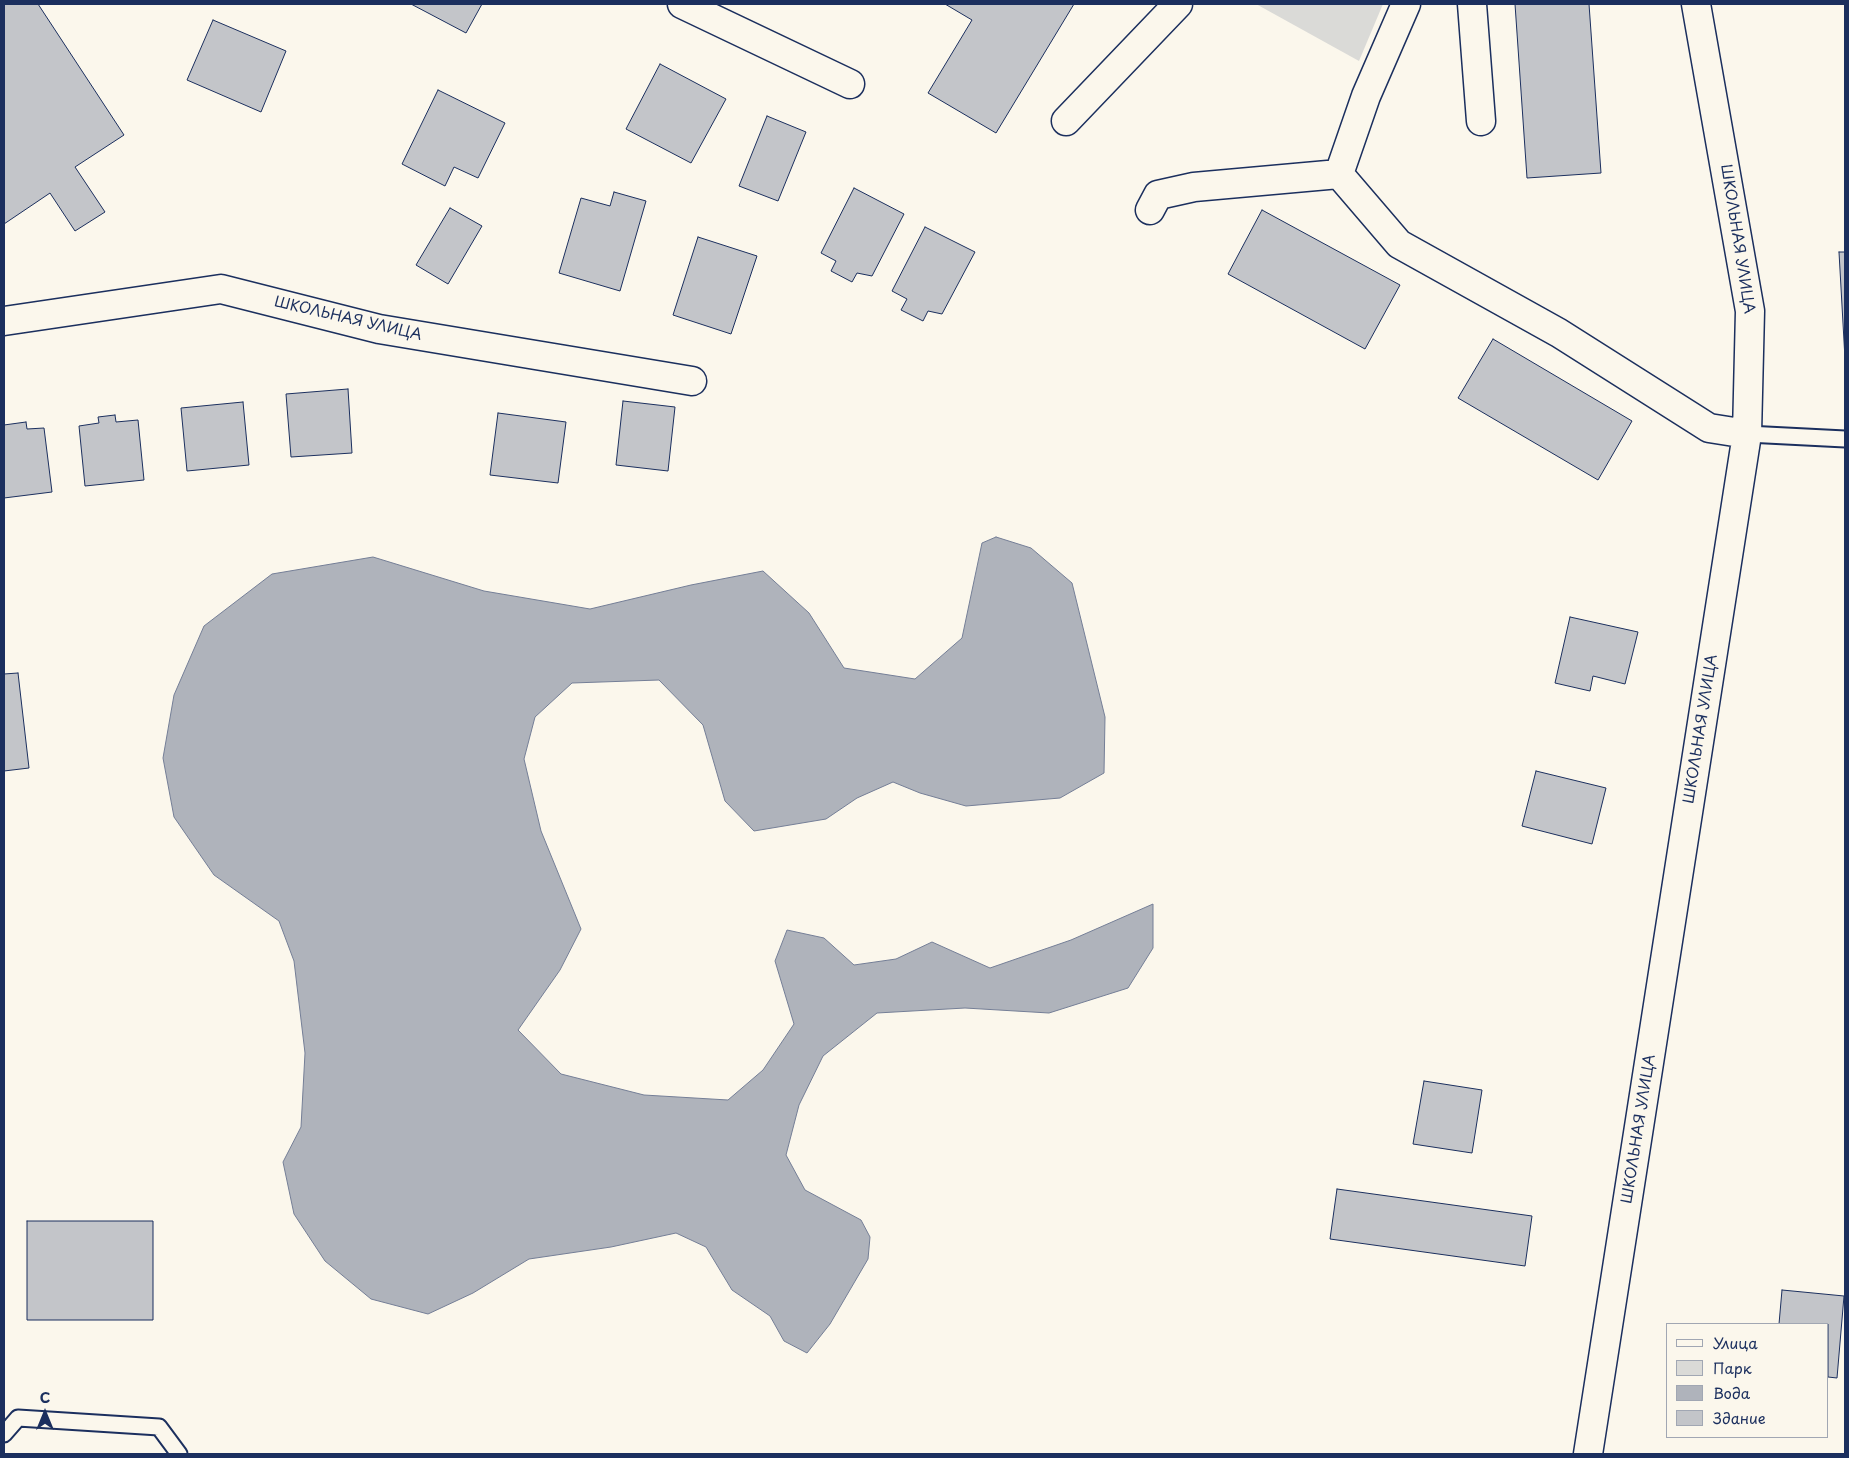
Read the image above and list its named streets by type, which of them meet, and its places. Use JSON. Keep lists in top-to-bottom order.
{
  "streets": {
    "street": ["ШКОЛЬНАЯ УЛИЦА"]
  },
  "legend": [
    "Улица",
    "Парк",
    "Вода",
    "Здание"
  ],
  "north": "top"
}
